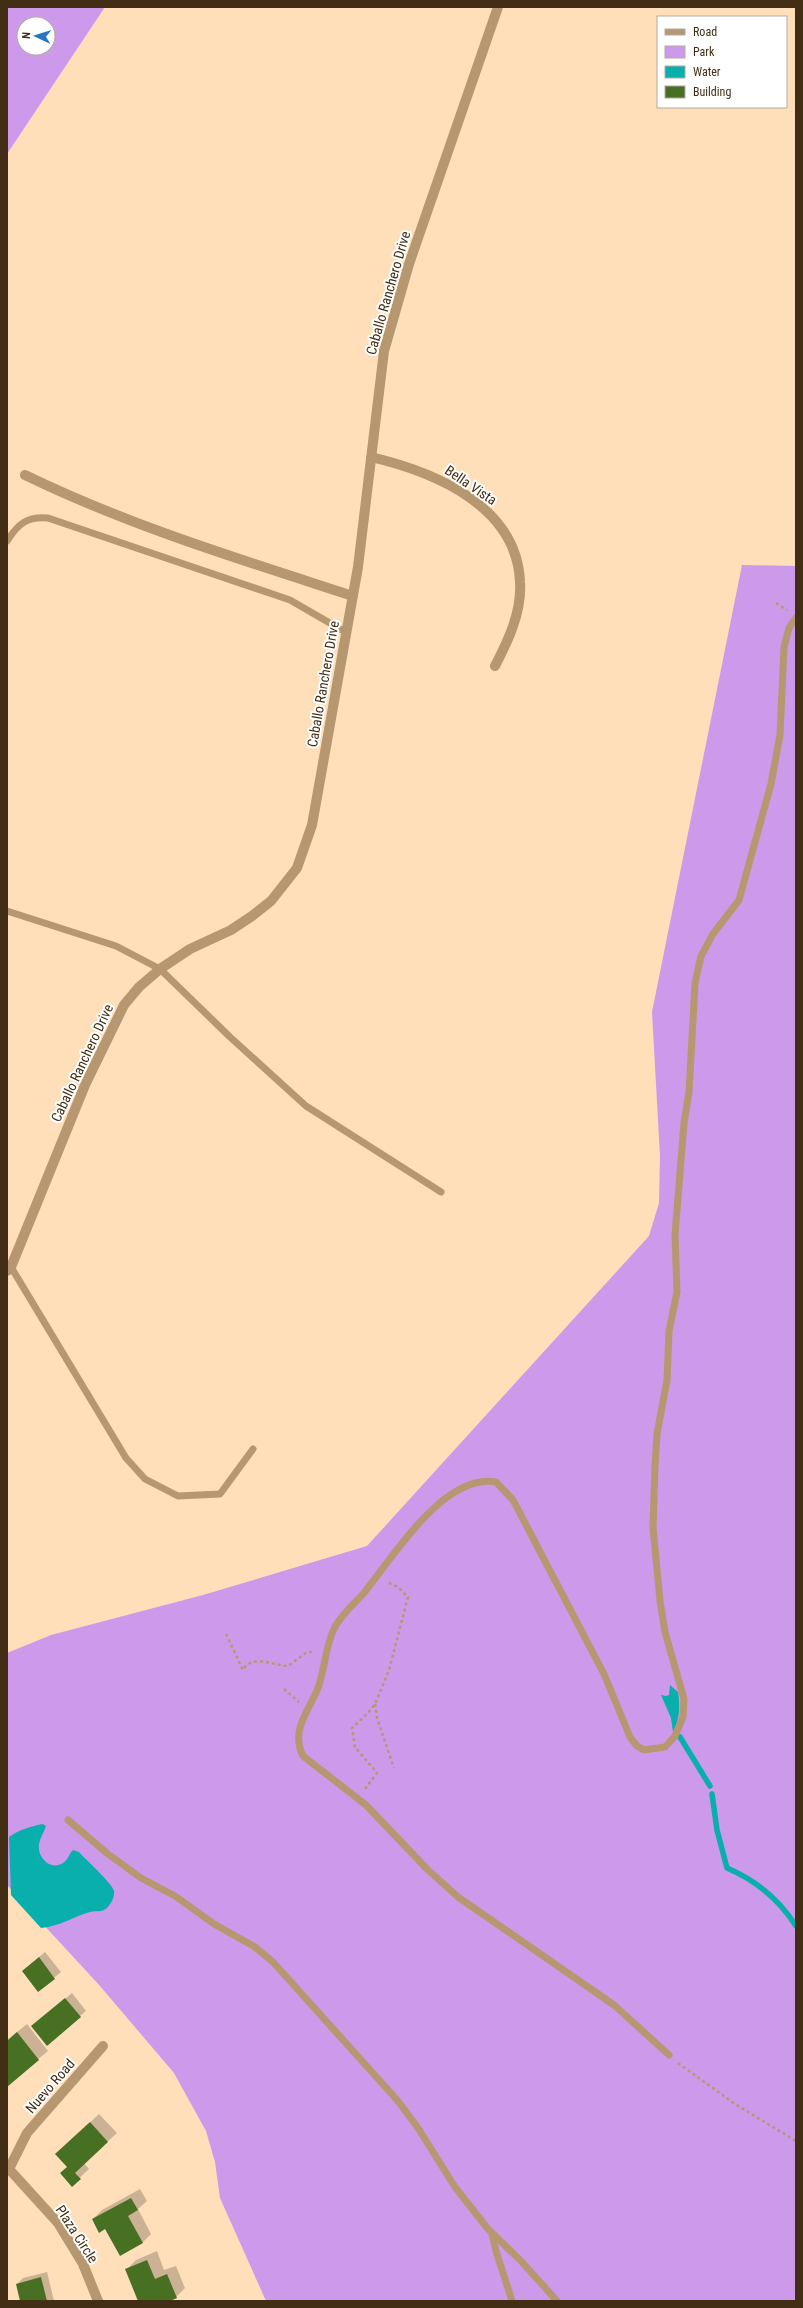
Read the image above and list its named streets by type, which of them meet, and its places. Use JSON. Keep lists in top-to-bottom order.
{
  "streets": {
    "street": [
      "Caballo Ranchero Drive",
      "Bella Vista",
      "Nuevo Road",
      "Plaza Circle"
    ]
  },
  "crossings": [
    ["Caballo Ranchero Drive", "Bella Vista"],
    ["Nuevo Road", "Plaza Circle"]
  ],
  "legend": [
    "Road",
    "Park",
    "Water",
    "Building"
  ],
  "north": "left"
}
